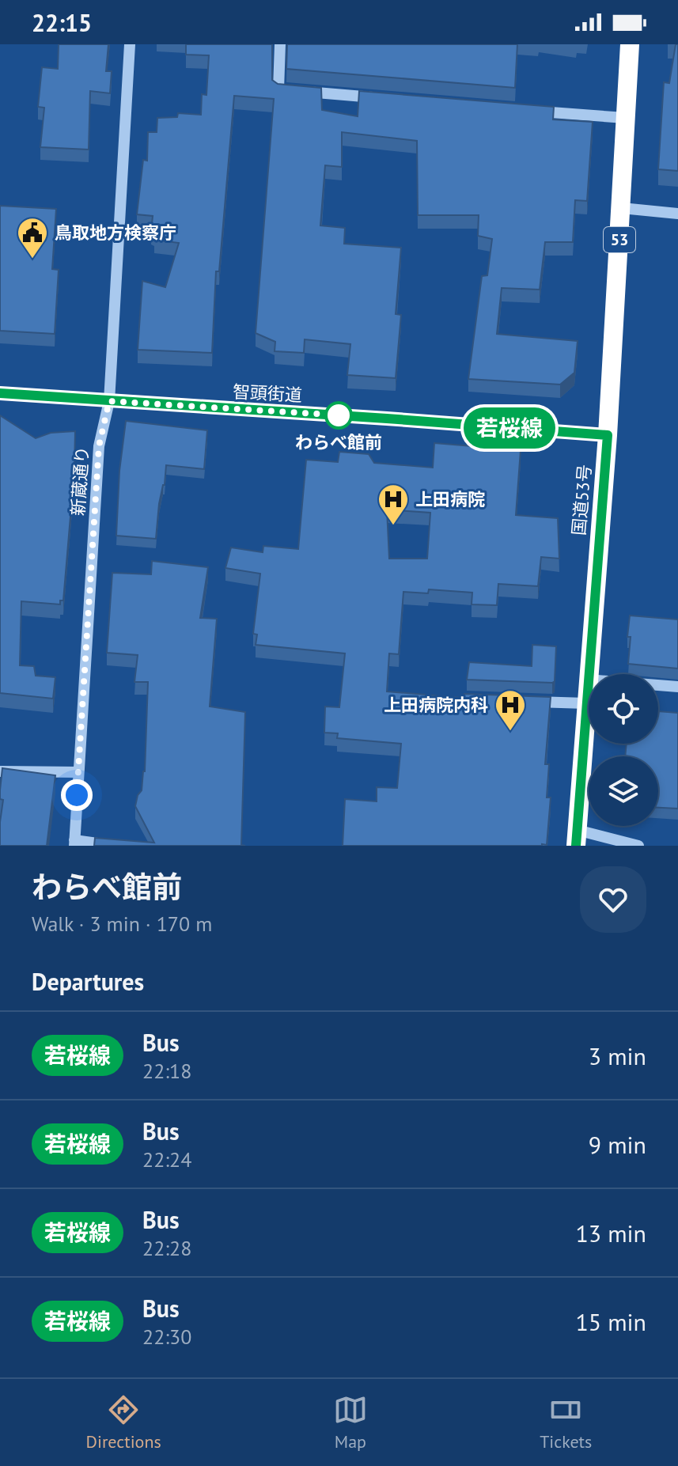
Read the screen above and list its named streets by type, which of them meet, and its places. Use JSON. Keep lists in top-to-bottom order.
{
  "streets": {
    "highway": ["53", "国道53号"],
    "street": ["智頭街道", "新蔵通り"]
  },
  "crossings": [
    ["智頭街道", "新蔵通り"],
    ["智頭街道", "国道53号"]
  ],
  "places": {
    "public building": ["鳥取地方検察庁"],
    "other": ["わらべ館前"],
    "hospital": ["上田病院", "上田病院内科"]
  },
  "lines": ["bus line 若桜線"],
  "page": {
    "status": "22:15",
    "on_map": "若桜線",
    "heading": [
      ["わらべ館前", "Walk · 3 min · 170 m"],
      "Departures"
    ],
    "list": [
      {
        "mark": "若桜線",
        "name": "Bus",
        "note": "22:18",
        "value": "3 min"
      },
      {
        "mark": "若桜線",
        "name": "Bus",
        "note": "22:24",
        "value": "9 min"
      },
      {
        "mark": "若桜線",
        "name": "Bus",
        "note": "22:28",
        "value": "13 min"
      },
      {
        "mark": "若桜線",
        "name": "Bus",
        "note": "22:30",
        "value": "15 min"
      }
    ],
    "tabs": ["Directions", "Map", "Tickets"]
  }
}
